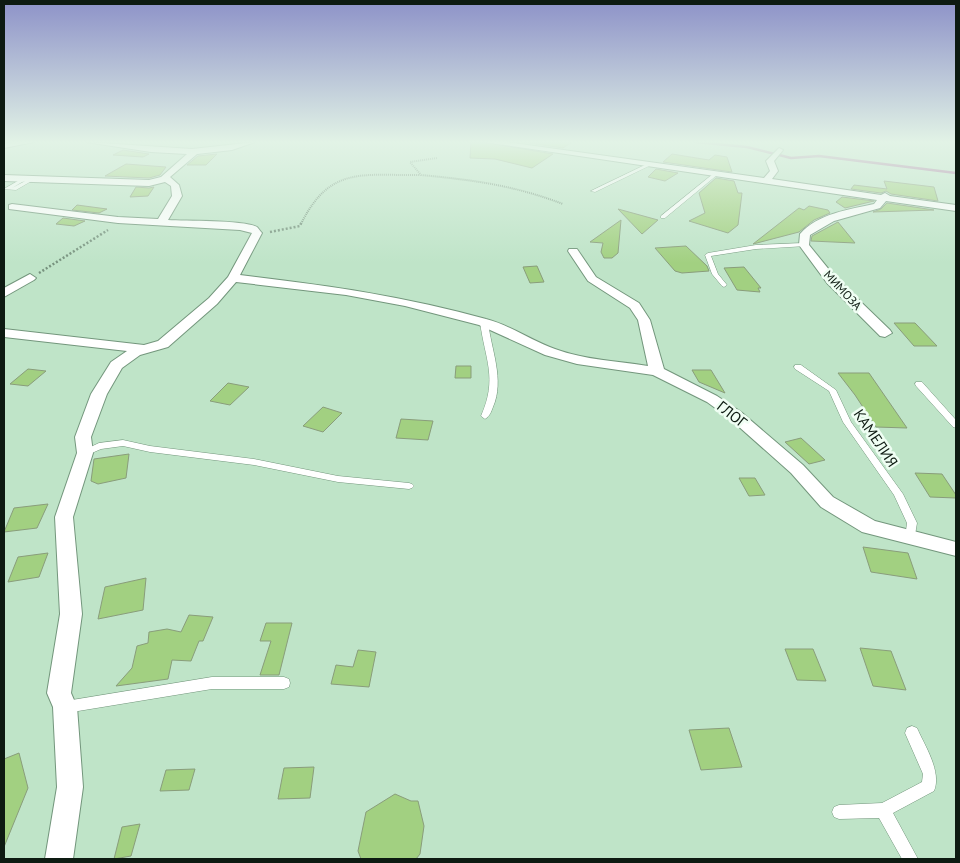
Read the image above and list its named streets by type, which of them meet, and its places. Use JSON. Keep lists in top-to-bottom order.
{
  "streets": {
    "street": ["МИМОЗА", "ГЛОГ"],
    "lane": ["КАМЕЛИЯ"]
  },
  "crossings": [
    ["ГЛОГ", "КАМЕЛИЯ"]
  ]
}
